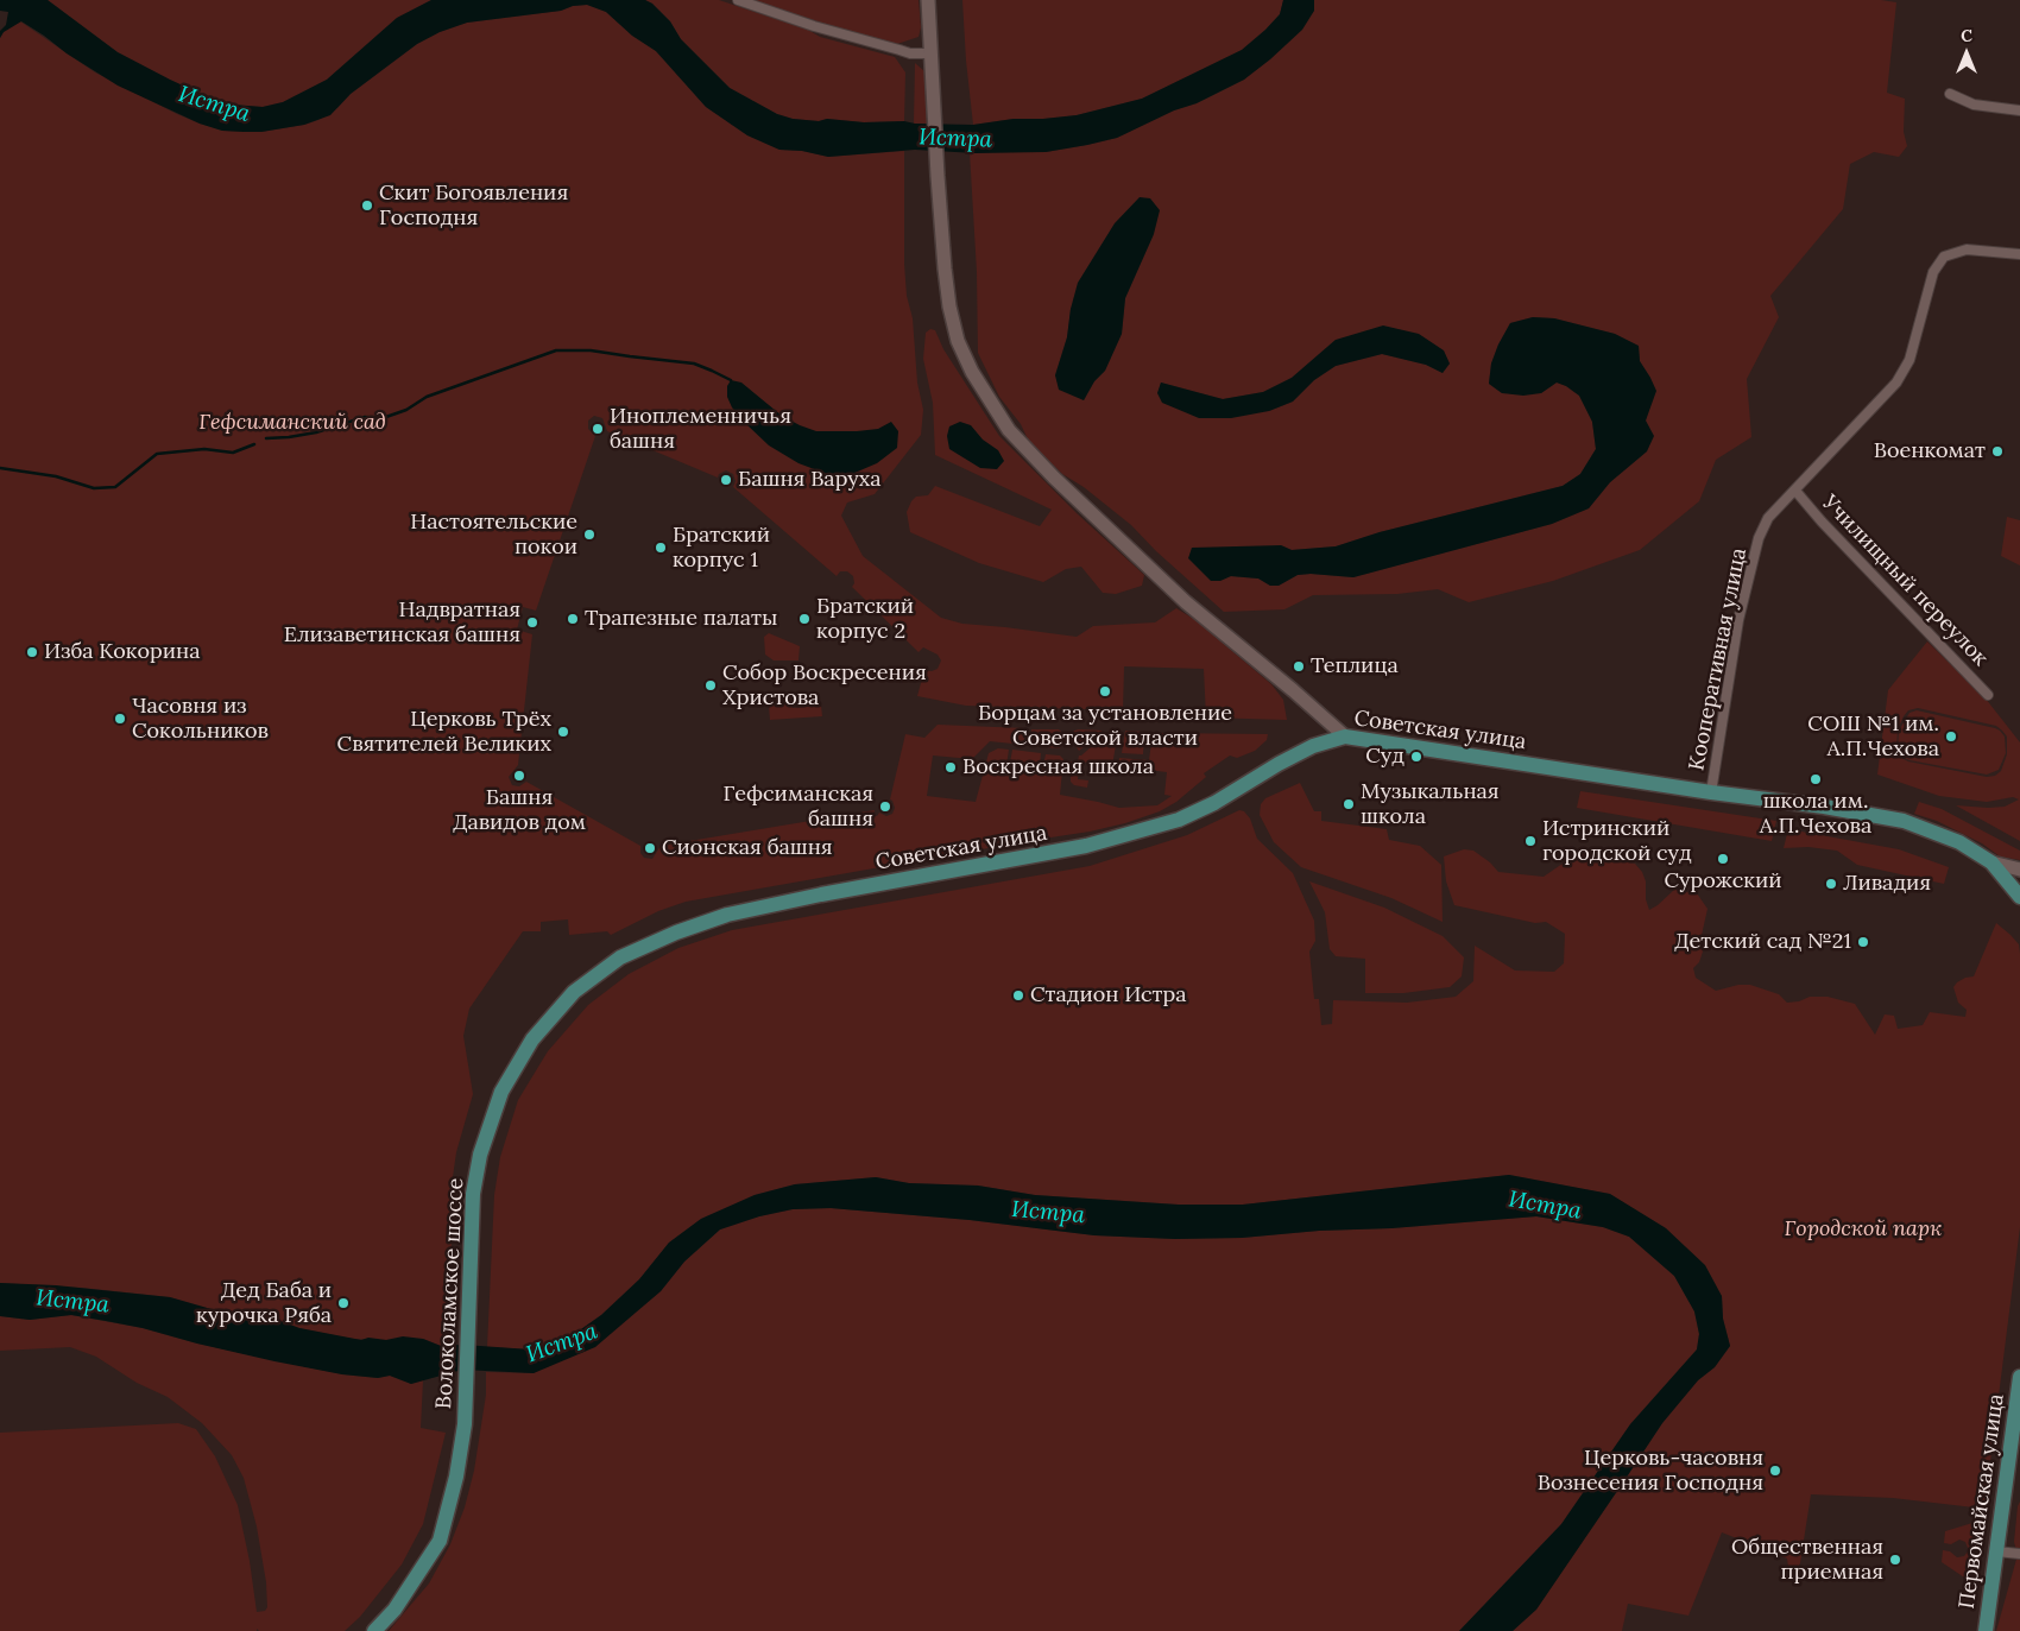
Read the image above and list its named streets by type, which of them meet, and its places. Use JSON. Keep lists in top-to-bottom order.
{
  "streets": {
    "main road": ["Советская улица", "Волоколамское шоссе", "Первомайская улица"],
    "street": ["Училищный переулок", "Кооперативная улица"]
  },
  "crossings": [
    ["Училищный переулок", "Кооперативная улица"],
    ["Кооперативная улица", "Советская улица"],
    ["Советская улица", "Волоколамское шоссе"]
  ],
  "water": ["Истра"],
  "parks": ["Гефсиманский сад", "Городской парк"],
  "places": [
    "Скит Богоявления Господня",
    "Иноплеменничья башня",
    "Военкомат",
    "Башня Варуха",
    "Настоятельские покои",
    "Братский корпус 1",
    "Трапезные палаты",
    "Братский корпус 2",
    "Надвратная Елизаветинская башня",
    "Изба Кокорина",
    "Теплица",
    "Собор Воскресения Христова",
    "Борцам за установление Советской власти",
    "Часовня из Сокольников",
    "Церковь Трёх Святителей Великих",
    "СОШ №1 им. А.П.Чехова",
    "Суд",
    "Воскресная школа",
    "Башня Давидов дом",
    "школа им. А.П.Чехова",
    "Музыкальная школа",
    "Гефсиманская башня",
    "Истринский городской суд",
    "Сионская башня",
    "Сурожский",
    "Ливадия",
    "Детский сад №21",
    "Стадион Истра",
    "Дед Баба и курочка Ряба",
    "Церковь-часовня Вознесения Господня",
    "Общественная приемная"
  ],
  "north": "top"
}
